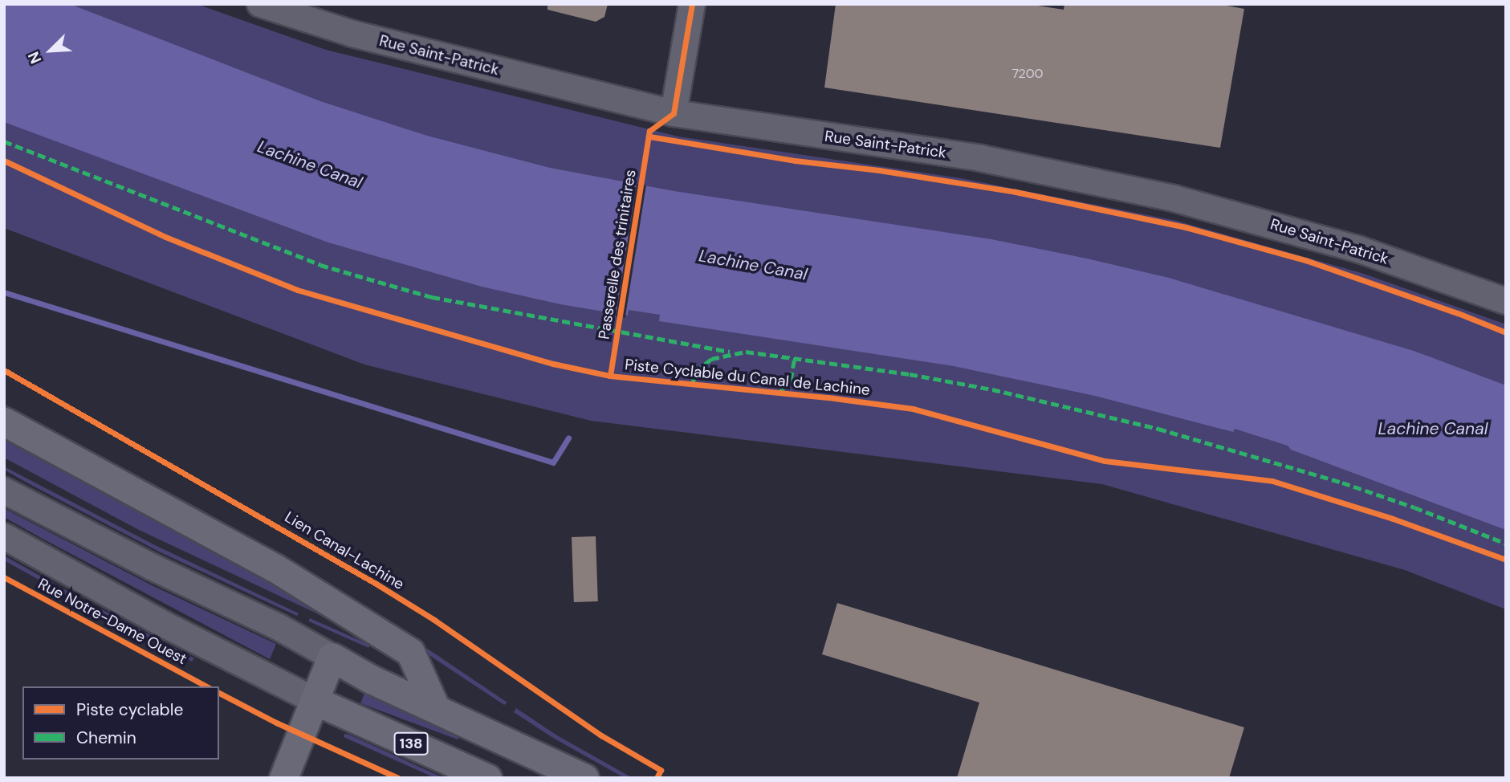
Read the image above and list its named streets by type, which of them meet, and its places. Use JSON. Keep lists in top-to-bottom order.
{
  "streets": {
    "main road": ["Rue Saint-Patrick", "Rue Notre-Dame Ouest", "138"],
    "cycle path": ["Passerelle des trinitaires", "Piste Cyclable du Canal de Lachine", "Lien Canal-Lachine"]
  },
  "water": ["Lachine Canal"],
  "house_numbers": ["7200"],
  "legend": ["Piste cyclable", "Chemin"],
  "north": "bottom left"
}
